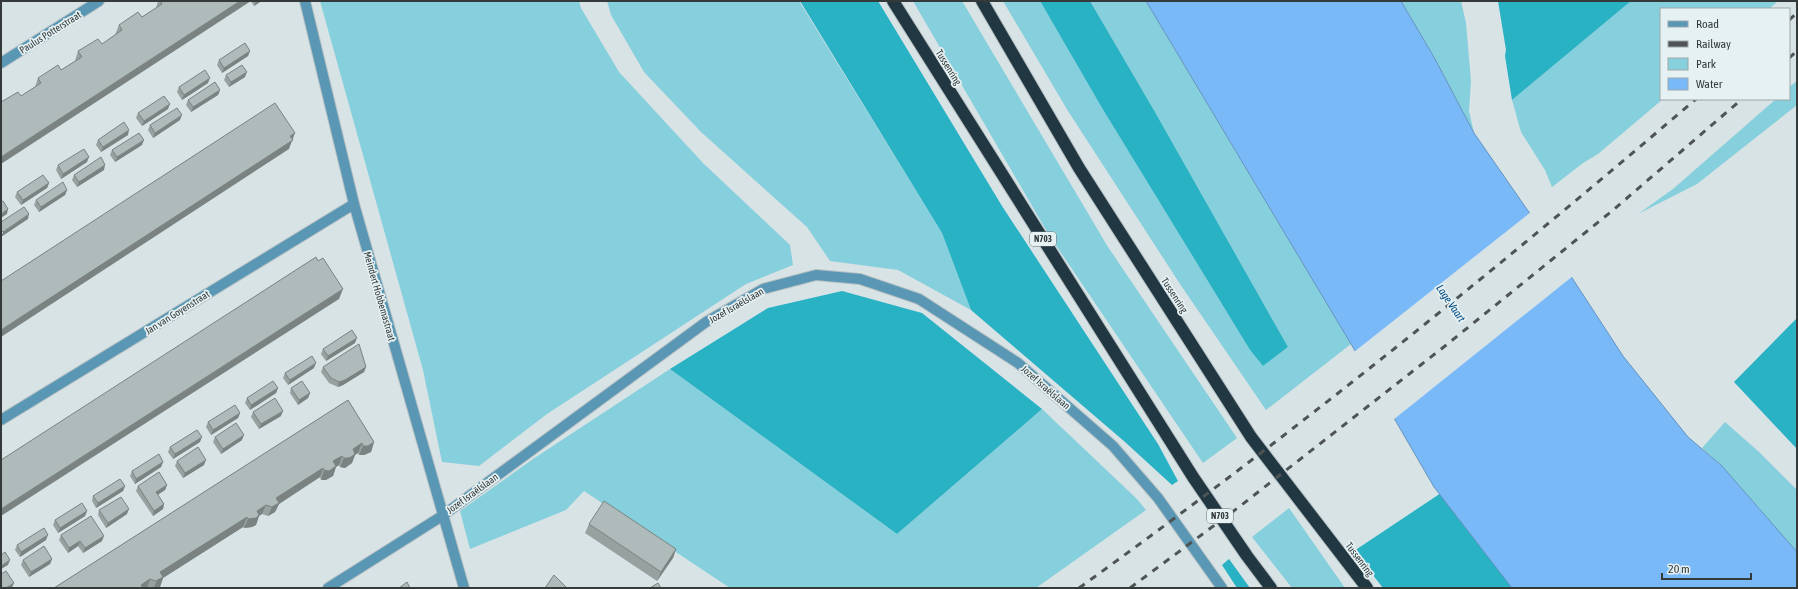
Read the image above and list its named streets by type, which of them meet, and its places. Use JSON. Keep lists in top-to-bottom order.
{
  "streets": {
    "highway": ["Tussenring", "N703"],
    "street": [
      "Paulus Potterstraat",
      "Meindert Hobbemastraat",
      "Jozef Israëlslaan",
      "Jan van Goyenstraat"
    ]
  },
  "crossings": [
    ["Meindert Hobbemastraat", "Jozef Israëlslaan"],
    ["Meindert Hobbemastraat", "Jan van Goyenstraat"]
  ],
  "water": ["Lage Vaart"],
  "legend": [
    "Road",
    "Railway",
    "Park",
    "Water"
  ],
  "scale_bar": "20 m"
}
